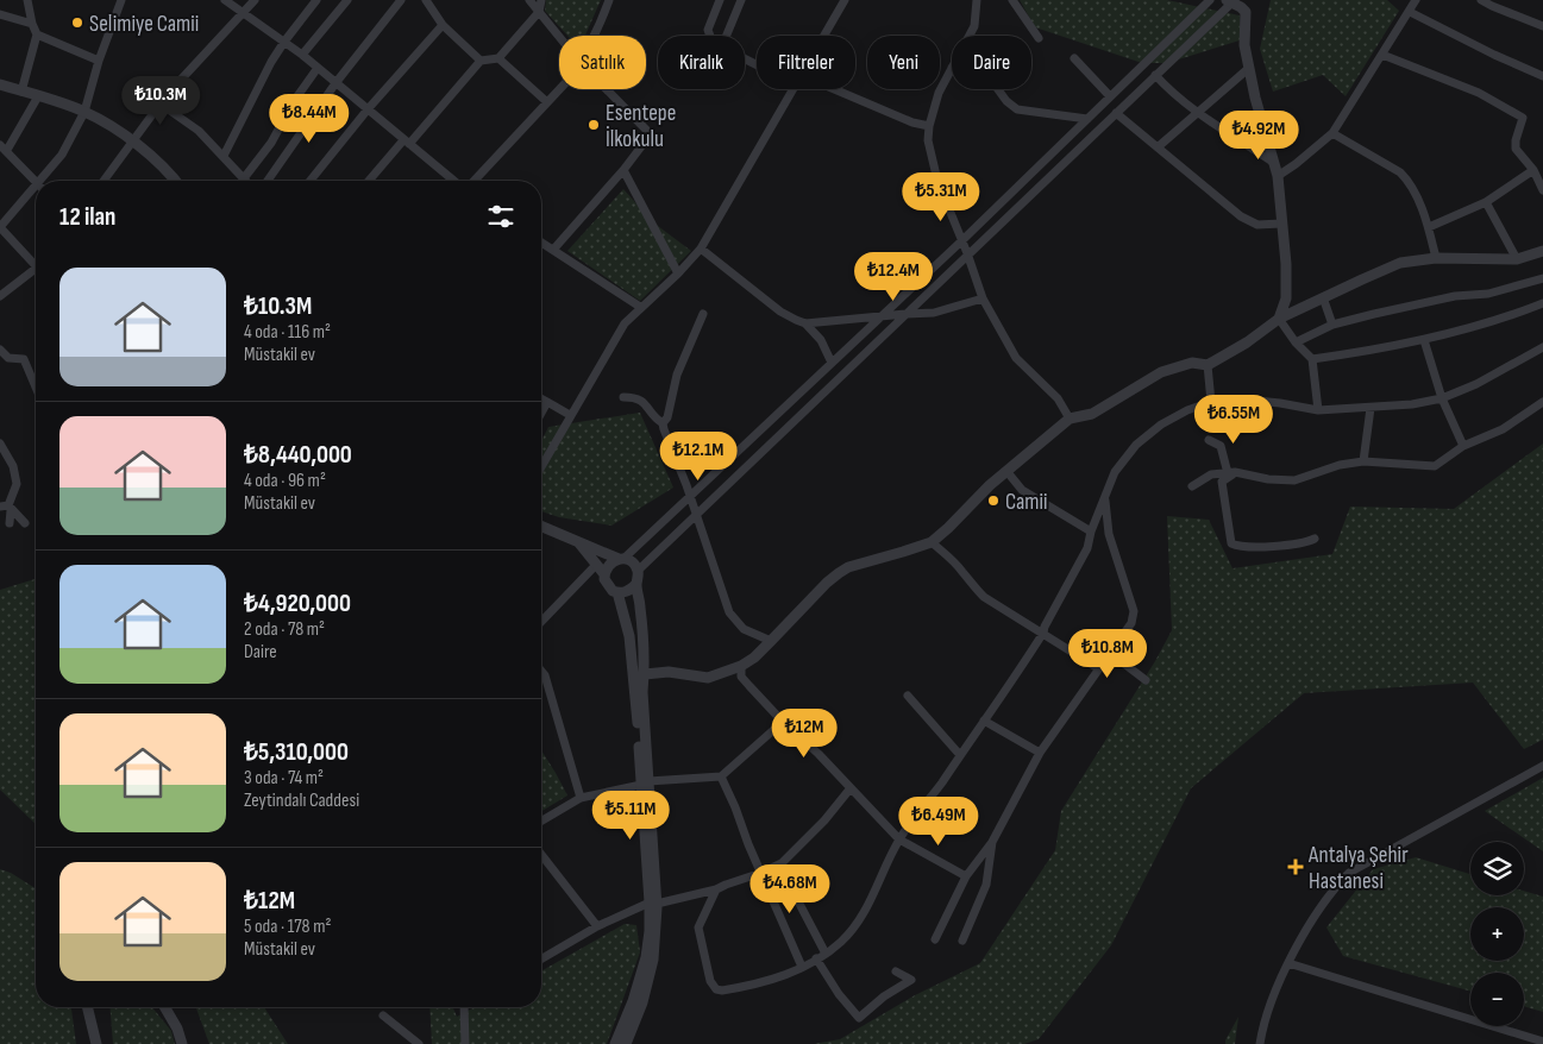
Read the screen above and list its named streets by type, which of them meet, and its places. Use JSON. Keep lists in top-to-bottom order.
{
  "places": {
    "other": ["Selimiye Camii", "Esentepe İlkokulu", "Camii"],
    "health": ["Antalya Şehir Hastanesi"]
  },
  "page": {
    "chip": [
      "Satılık",
      "Kiralık",
      "Filtreler",
      "Yeni",
      "Daire"
    ],
    "price": [
      "₺10.3M",
      "₺8.44M",
      "₺4.92M",
      "₺5.31M",
      "₺12.4M",
      "₺6.55M",
      "₺12.1M",
      "₺10.8M",
      "₺12M",
      "₺5.11M",
      "₺6.49M",
      "₺4.68M"
    ],
    "heading": "12 ilan",
    "list": [
      {
        "name": "₺10.3M",
        "note": "4 oda · 116 m² · Müstakil ev"
      },
      {
        "name": "₺8,440,000",
        "note": "4 oda · 96 m² · Müstakil ev"
      },
      {
        "name": "₺4,920,000",
        "note": "2 oda · 78 m² · Daire"
      },
      {
        "name": "₺5,310,000",
        "note": "3 oda · 74 m² · Zeytindalı Caddesi"
      },
      {
        "name": "₺12M",
        "note": "5 oda · 178 m² · Müstakil ev"
      }
    ],
    "map_buttons": ["+", "−"]
  }
}
